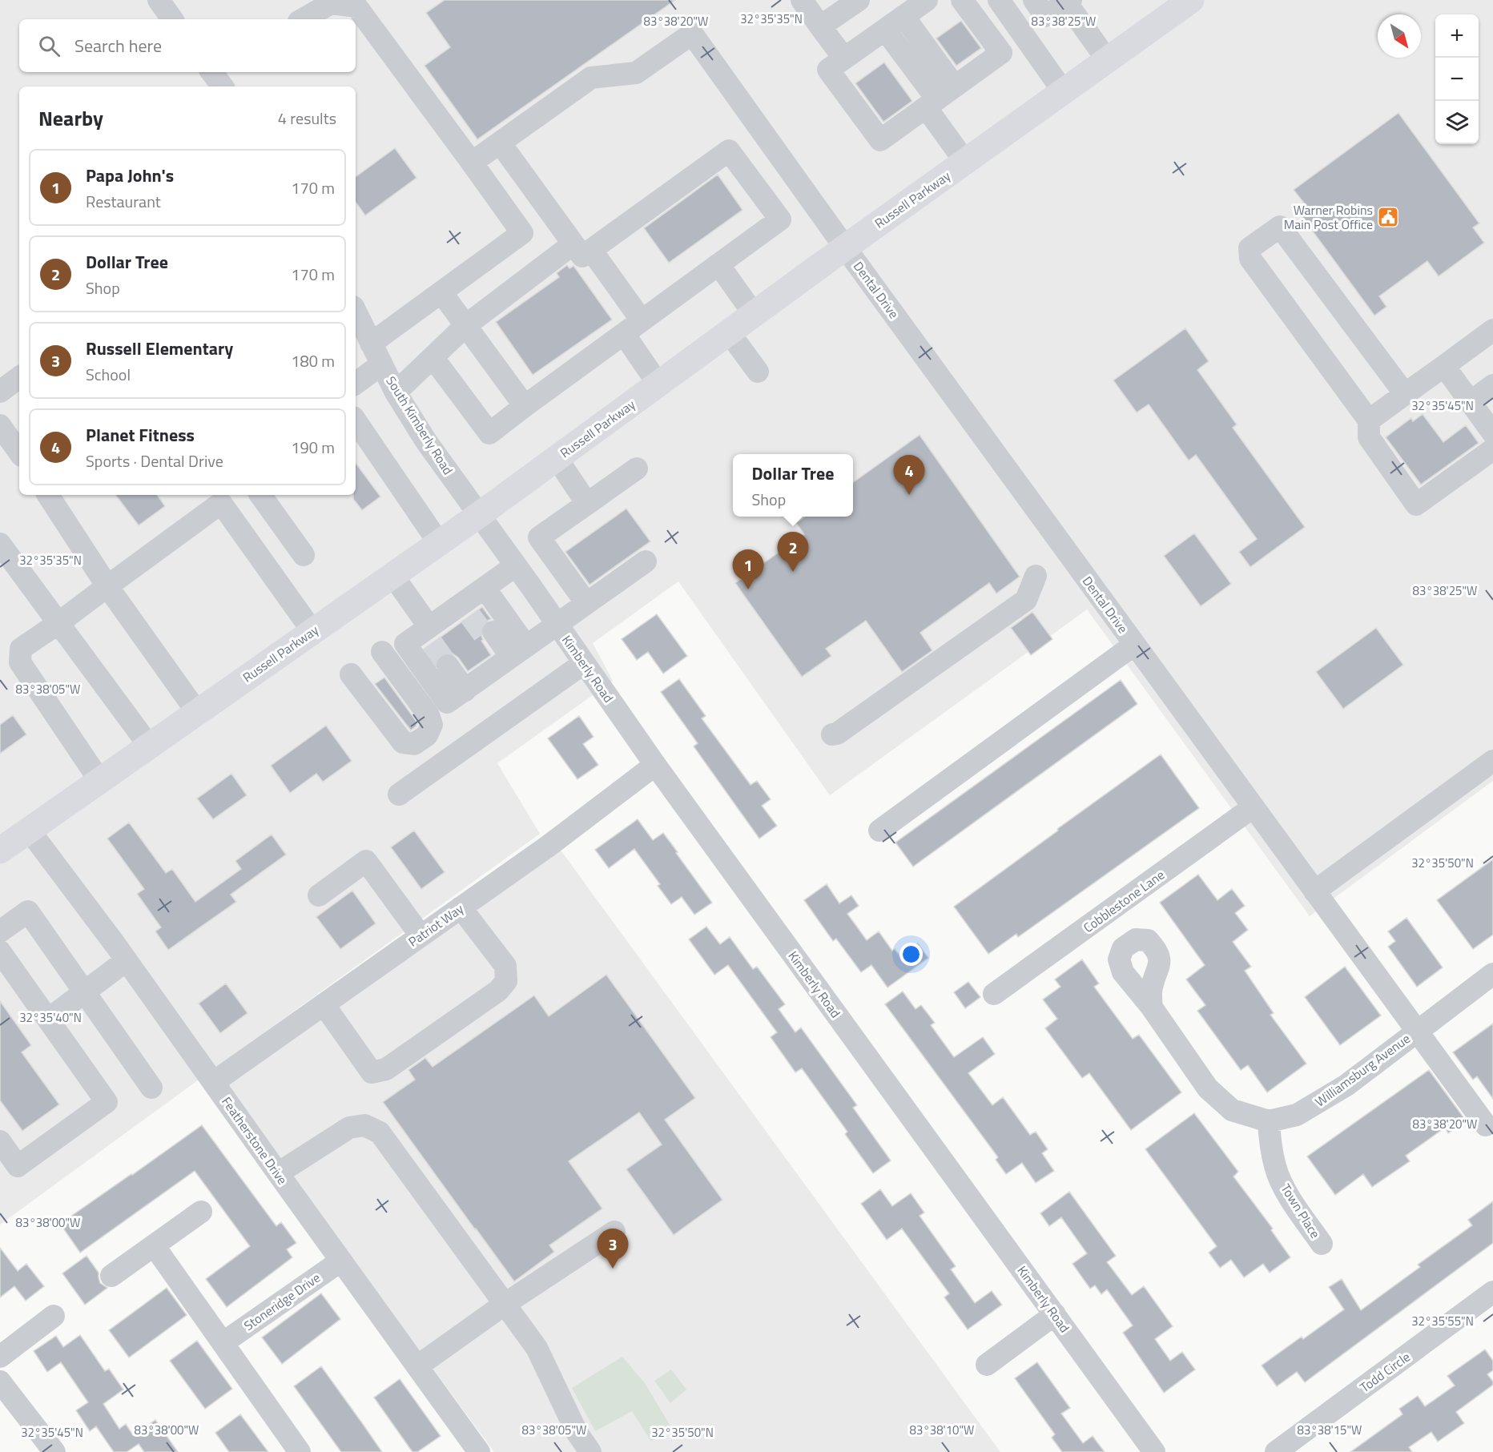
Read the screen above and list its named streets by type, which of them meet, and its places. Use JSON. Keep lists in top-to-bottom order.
{
  "streets": {
    "main road": ["Russell Parkway"],
    "street": [
      "Dental Drive",
      "South Kimberly Road",
      "Kimberly Road",
      "Cobblestone Lane",
      "Patriot Way",
      "Williamsburg Avenue",
      "Featherstone Drive",
      "Town Place",
      "Stoneridge Drive",
      "Todd Circle"
    ]
  },
  "crossings": [
    ["Russell Parkway", "Dental Drive"],
    ["Russell Parkway", "South Kimberly Road"],
    ["Russell Parkway", "Kimberly Road"],
    ["Russell Parkway", "Featherstone Drive"],
    ["Dental Drive", "Cobblestone Lane"],
    ["Dental Drive", "Williamsburg Avenue"],
    ["South Kimberly Road", "Kimberly Road"],
    ["Kimberly Road", "Patriot Way"],
    ["Patriot Way", "Featherstone Drive"],
    ["Williamsburg Avenue", "Town Place"],
    ["Featherstone Drive", "Stoneridge Drive"]
  ],
  "places": {
    "public building": ["Warner Robins Main Post Office"]
  },
  "north": "bottom right",
  "page": {
    "map_buttons": ["+", "−"],
    "search": "Search here",
    "heading": ["Nearby", "4 results"],
    "list": [
      {
        "mark": "1",
        "name": "Papa John's",
        "note": "Restaurant",
        "value": "170 m"
      },
      {
        "mark": "2",
        "name": "Dollar Tree",
        "note": "Shop",
        "value": "170 m"
      },
      {
        "mark": "3",
        "name": "Russell Elementary",
        "note": "School",
        "value": "180 m"
      },
      {
        "mark": "4",
        "name": "Planet Fitness",
        "note": "Sports · Dental Drive",
        "value": "190 m"
      }
    ],
    "popup": ["Dollar Tree", "Shop"],
    "pins": [
      "4",
      "2",
      "1",
      "3"
    ]
  },
  "coordinates": [
    "32°35'35\"N",
    "83°38'20\"W",
    "83°38'25\"W",
    "32°35'45\"N",
    "83°38'05\"W",
    "32°35'50\"N",
    "32°35'40\"N",
    "83°38'00\"W",
    "32°35'55\"N",
    "83°38'10\"W",
    "83°38'15\"W"
  ]
}
